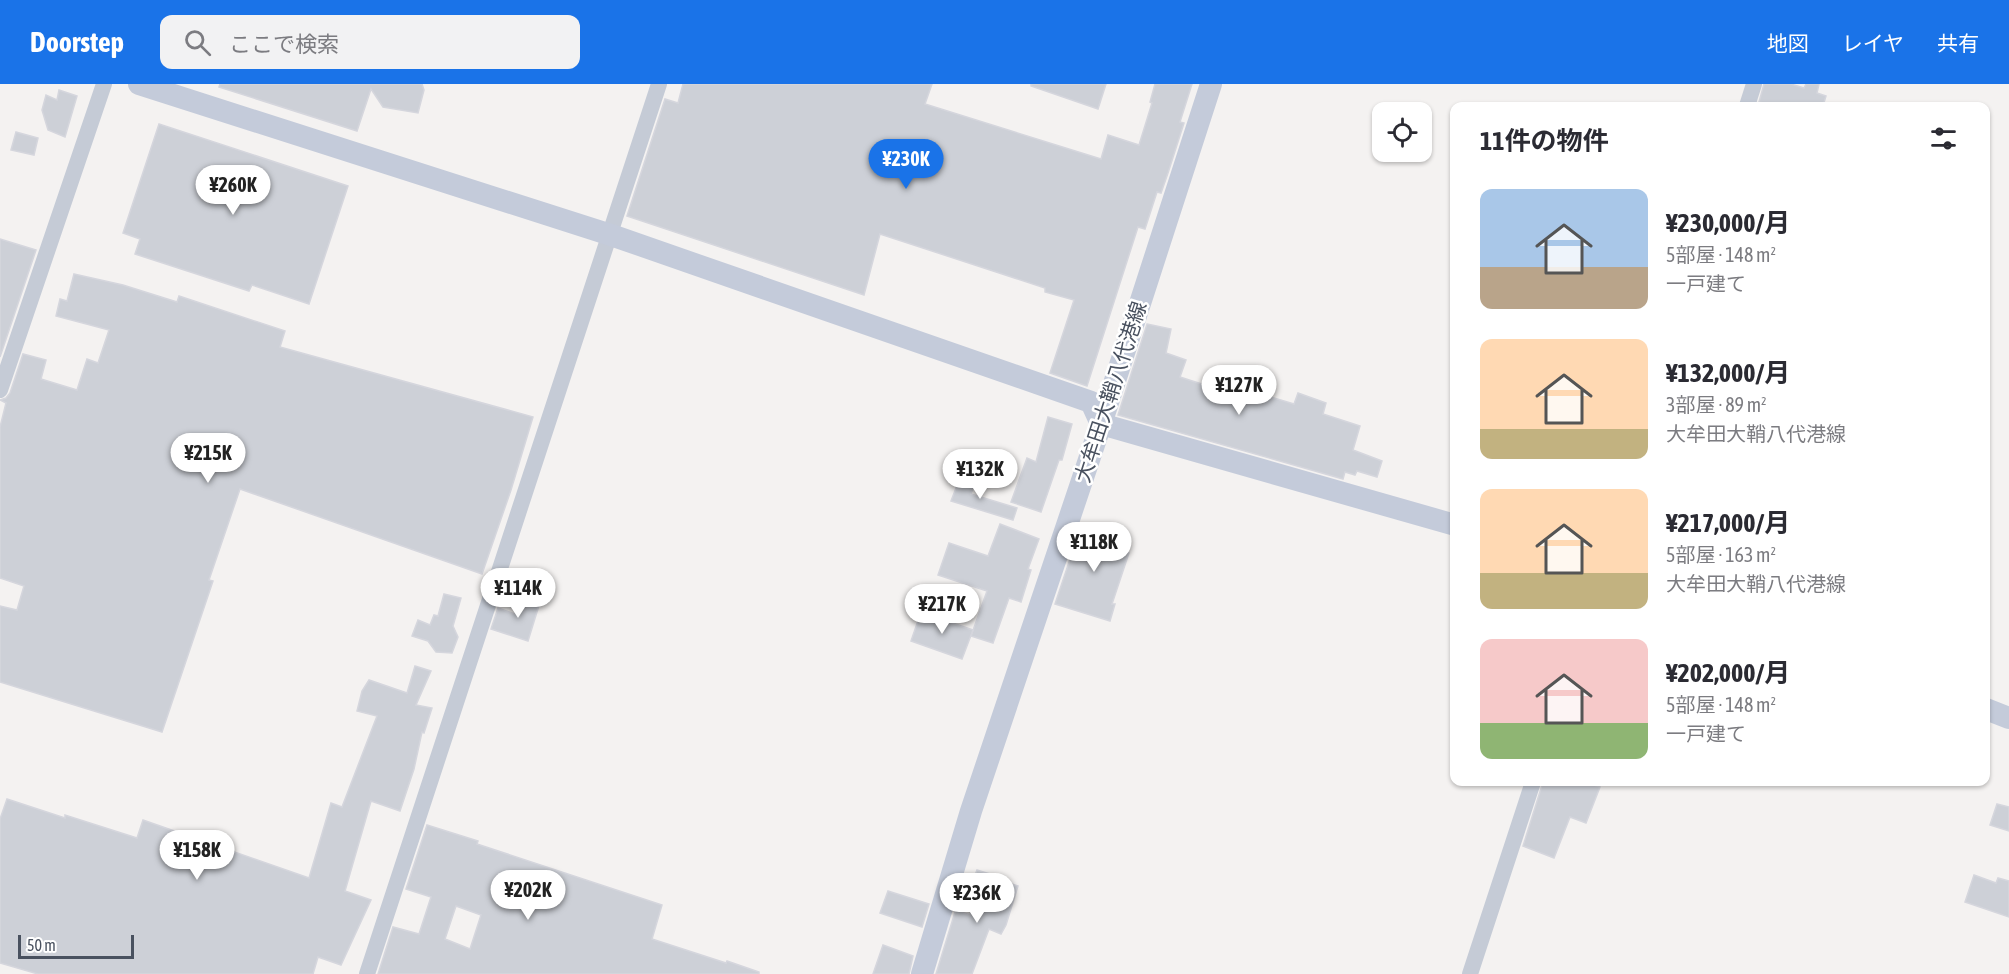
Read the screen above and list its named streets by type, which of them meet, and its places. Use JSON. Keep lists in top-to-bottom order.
{
  "streets": {
    "main road": ["大牟田大鞘八代港線"]
  },
  "scale_bar": "50 m",
  "page": {
    "header": "Doorstep",
    "search": "ここで検索",
    "nav": ["地図", "レイヤ", "共有"],
    "heading": "11件の物件",
    "price": [
      "¥230K",
      "¥260K",
      "¥127K",
      "¥215K",
      "¥132K",
      "¥118K",
      "¥114K",
      "¥217K",
      "¥158K",
      "¥202K",
      "¥236K"
    ],
    "list": [
      {
        "name": "¥230,000/月",
        "note": "5部屋 · 148 m² · 一戸建て"
      },
      {
        "name": "¥132,000/月",
        "note": "3部屋 · 89 m² · 大牟田大鞘八代港線"
      },
      {
        "name": "¥217,000/月",
        "note": "5部屋 · 163 m² · 大牟田大鞘八代港線"
      },
      {
        "name": "¥202,000/月",
        "note": "5部屋 · 148 m² · 一戸建て"
      }
    ],
    "scale": "50 m"
  }
}
